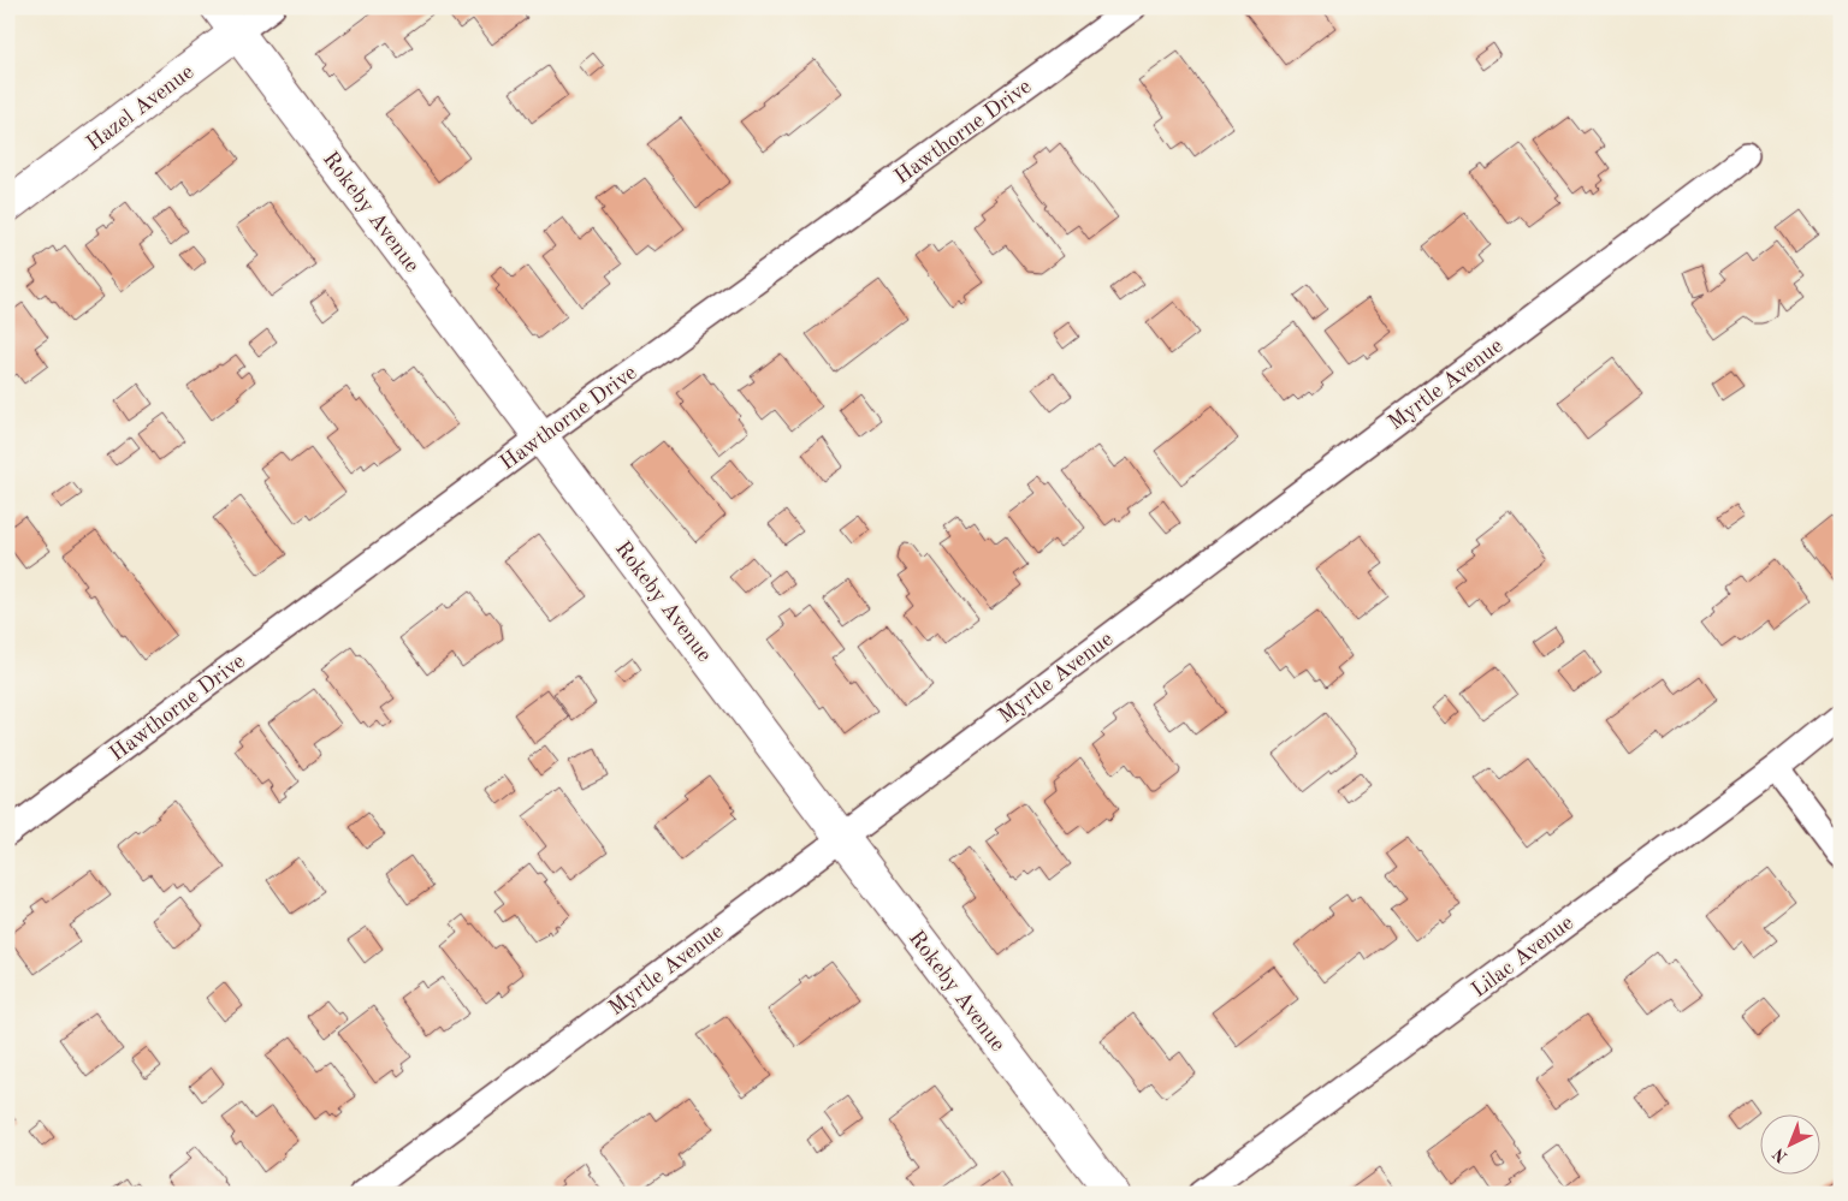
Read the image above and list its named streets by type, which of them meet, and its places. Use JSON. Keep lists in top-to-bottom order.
{
  "streets": {
    "street": [
      "Hazel Avenue",
      "Hawthorne Drive",
      "Rokeby Avenue",
      "Myrtle Avenue",
      "Lilac Avenue"
    ]
  },
  "crossings": [
    ["Hazel Avenue", "Rokeby Avenue"],
    ["Hawthorne Drive", "Rokeby Avenue"],
    ["Rokeby Avenue", "Myrtle Avenue"]
  ],
  "north": "bottom left"
}
